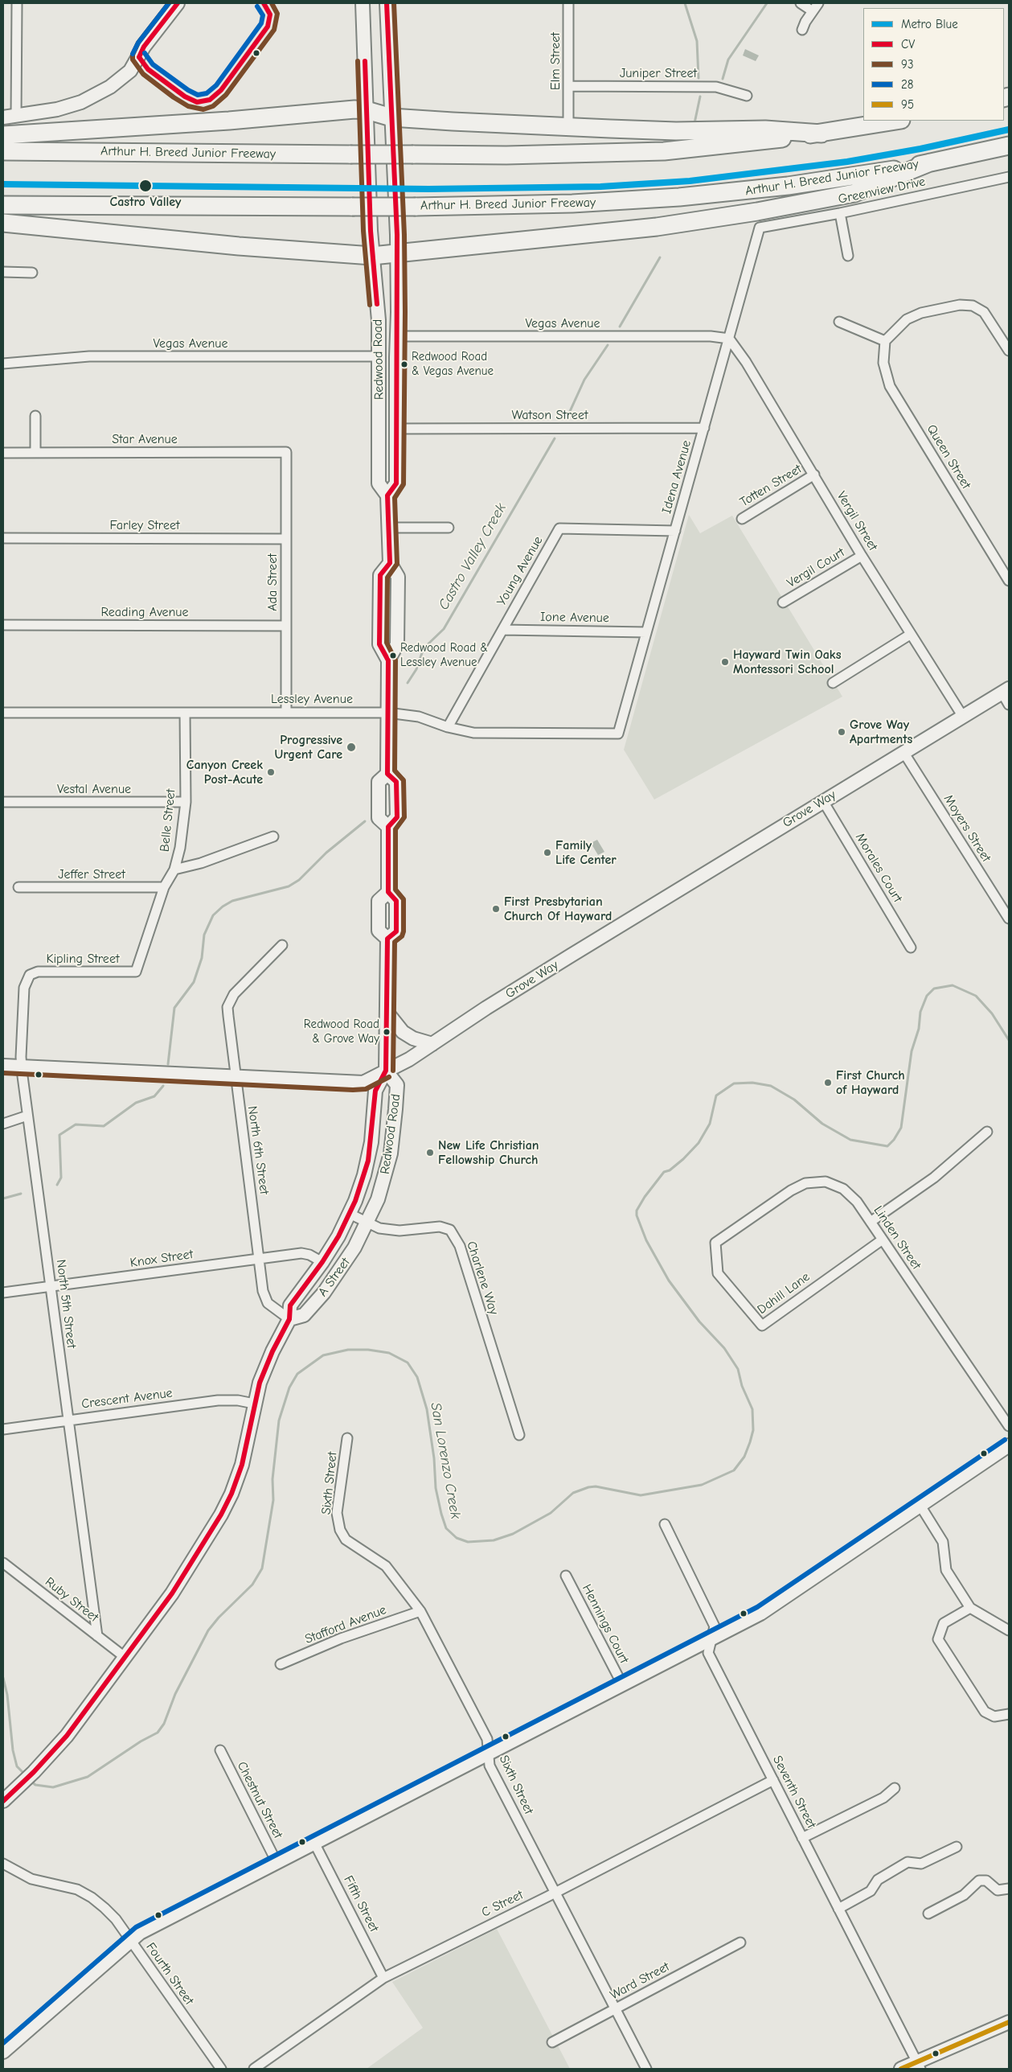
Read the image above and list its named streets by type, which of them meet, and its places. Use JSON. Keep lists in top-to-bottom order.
{
  "streets": {
    "highway": ["Arthur H. Breed Junior Freeway"],
    "main road": ["Redwood Road", "Grove Way", "A Street"],
    "street": [
      "Elm Street",
      "Juniper Street",
      "Greenview Drive",
      "Vegas Avenue",
      "Watson Street",
      "Star Avenue",
      "Queen Street",
      "Idena Avenue",
      "Totten Street",
      "Vergil Street",
      "Farley Street",
      "Vergil Court",
      "Young Avenue",
      "Ada Street",
      "Reading Avenue",
      "Ione Avenue",
      "Lessley Avenue",
      "Vestal Avenue",
      "Belle Street",
      "Moyers Street",
      "Morales Court",
      "Jeffer Street",
      "Kipling Street",
      "North 6th Street",
      "Linden Street",
      "Knox Street",
      "Charlene Way",
      "Dahill Lane",
      "North 5th Street",
      "Crescent Avenue",
      "Sixth Street",
      "Ruby Street",
      "Hennings Court",
      "Stafford Avenue",
      "Seventh Street",
      "Chestnut Street",
      "Fifth Street",
      "C Street",
      "Fourth Street",
      "Ward Street"
    ]
  },
  "crossings": [
    ["Elm Street", "Juniper Street"],
    ["Greenview Drive", "Idena Avenue"],
    ["Vegas Avenue", "Redwood Road"],
    ["Vegas Avenue", "Idena Avenue"],
    ["Vegas Avenue", "Vergil Street"],
    ["Redwood Road", "Watson Street"],
    ["Redwood Road", "Lessley Avenue"],
    ["Redwood Road", "Grove Way"],
    ["Redwood Road", "A Street"],
    ["Redwood Road", "Charlene Way"],
    ["Watson Street", "Idena Avenue"],
    ["Star Avenue", "Ada Street"],
    ["Idena Avenue", "Vergil Street"],
    ["Idena Avenue", "Young Avenue"],
    ["Idena Avenue", "Ione Avenue"],
    ["Idena Avenue", "Lessley Avenue"],
    ["Totten Street", "Vergil Street"],
    ["Vergil Street", "Vergil Court"],
    ["Vergil Street", "Grove Way"],
    ["Farley Street", "Ada Street"],
    ["Young Avenue", "Ione Avenue"],
    ["Young Avenue", "Lessley Avenue"],
    ["Ada Street", "Reading Avenue"],
    ["Ada Street", "Lessley Avenue"],
    ["Lessley Avenue", "Belle Street"],
    ["Vestal Avenue", "Belle Street"],
    ["Grove Way", "Moyers Street"],
    ["Grove Way", "Morales Court"],
    ["Grove Way", "North 6th Street"],
    ["Grove Way", "North 5th Street"],
    ["Belle Street", "Jeffer Street"],
    ["Belle Street", "Kipling Street"],
    ["Kipling Street", "North 5th Street"],
    ["North 6th Street", "Knox Street"],
    ["North 6th Street", "A Street"],
    ["Linden Street", "Dahill Lane"],
    ["Knox Street", "A Street"],
    ["Knox Street", "North 5th Street"],
    ["A Street", "Charlene Way"],
    ["A Street", "Crescent Avenue"],
    ["A Street", "Ruby Street"],
    ["North 5th Street", "Crescent Avenue"],
    ["North 5th Street", "Ruby Street"],
    ["Sixth Street", "Stafford Avenue"],
    ["Sixth Street", "C Street"],
    ["Sixth Street", "Ward Street"],
    ["Seventh Street", "C Street"],
    ["Fifth Street", "C Street"]
  ],
  "water": ["Castro Valley Creek", "San Lorenzo Creek"],
  "places": [
    "Castro Valley",
    "Redwood Road & Vegas Avenue",
    "Redwood Road & Lessley Avenue",
    "Hayward Twin Oaks Montessori School",
    "Grove Way Apartments",
    "Progressive Urgent Care",
    "Canyon Creek Post-Acute",
    "Family Life Center",
    "First Presbytarian Church Of Hayward",
    "Redwood Road & Grove Way",
    "First Church of Hayward",
    "New Life Christian Fellowship Church"
  ],
  "lines": [
    "transit line CV",
    "transit line 93",
    "transit line 28",
    "metro line Blue",
    "transit line 95"
  ],
  "legend": [
    "Metro Blue",
    "CV",
    "93",
    "28",
    "95"
  ]
}
